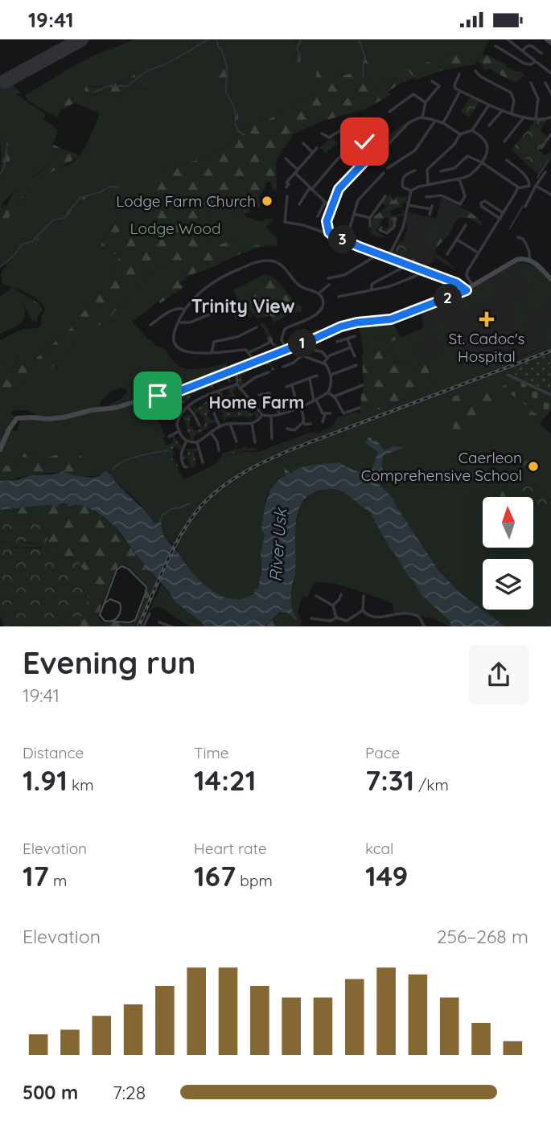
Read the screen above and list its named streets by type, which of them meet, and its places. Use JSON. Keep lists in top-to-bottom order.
{
  "districts": ["Trinity View", "Home Farm"],
  "water": ["River Usk"],
  "parks": ["Lodge Wood"],
  "places": {
    "other": ["Lodge Farm Church", "Caerleon Comprehensive School"],
    "health": ["St. Cadoc's Hospital"]
  },
  "north": "top",
  "page": {
    "status": "19:41",
    "pins": ["3", "2", "1"],
    "heading": ["Evening run", "19:41"],
    "stats": [
      ["Distance", "1.91 km"],
      ["Time", "14:21"],
      ["Pace", "7:31 /km"],
      ["Elevation", "17 m"],
      ["Heart rate", "167 bpm"],
      ["kcal", "149"]
    ],
    "chart": ["Elevation", "256–268 m"],
    "list": [
      {
        "name": "500 m",
        "note": "7:28"
      }
    ]
  }
}
